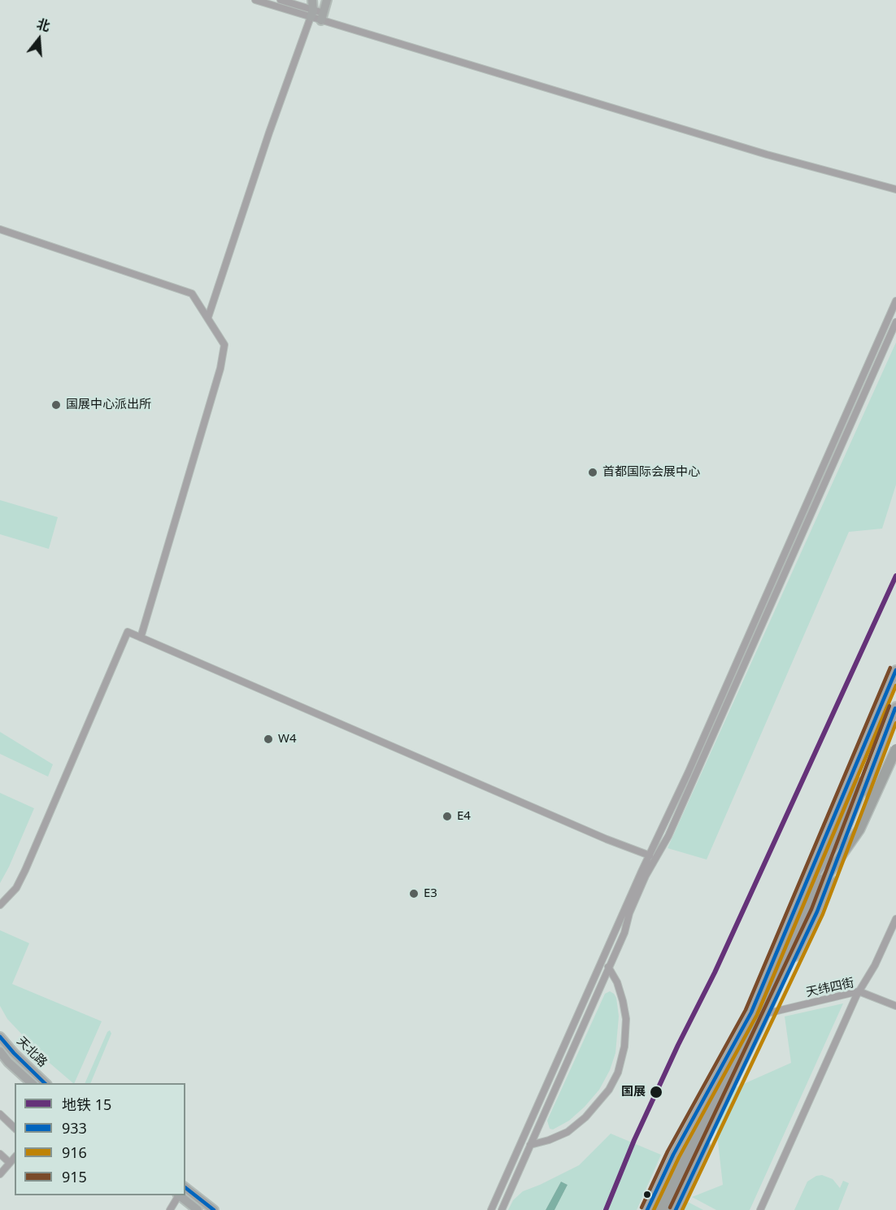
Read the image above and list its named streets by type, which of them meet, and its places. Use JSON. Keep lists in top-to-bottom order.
{
  "streets": {
    "main road": ["天北路"],
    "street": ["天纬四街"]
  },
  "places": [
    "国展中心派出所",
    "首都国际会展中心",
    "W4",
    "E4",
    "E3",
    "国展"
  ],
  "lines": [
    "metro line 15",
    "transit line 915",
    "transit line 933",
    "transit line 916"
  ],
  "legend": [
    "地铁 15",
    "933",
    "916",
    "915"
  ],
  "north": "top"
}
